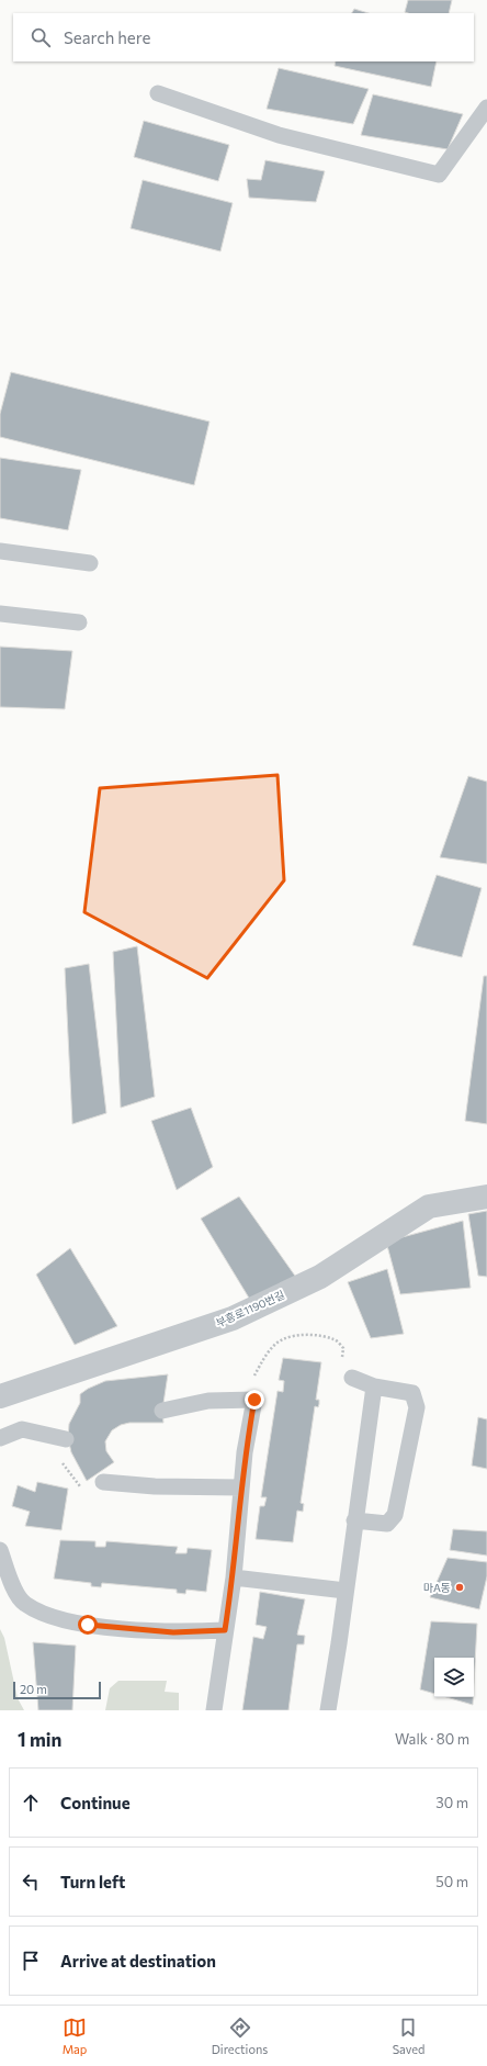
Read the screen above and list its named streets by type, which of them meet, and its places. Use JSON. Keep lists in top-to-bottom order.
{
  "streets": {
    "street": ["부흥로1190번길"]
  },
  "places": ["마A동"],
  "scale_bar": "20 m",
  "page": {
    "search": "Search here",
    "scale": "20 m",
    "heading": ["1 min", "Walk · 80 m"],
    "list": [
      ["Continue", "30 m"],
      ["Turn left", "50 m"],
      "Arrive at destination"
    ],
    "nav": ["Map", "Directions", "Saved"]
  }
}
